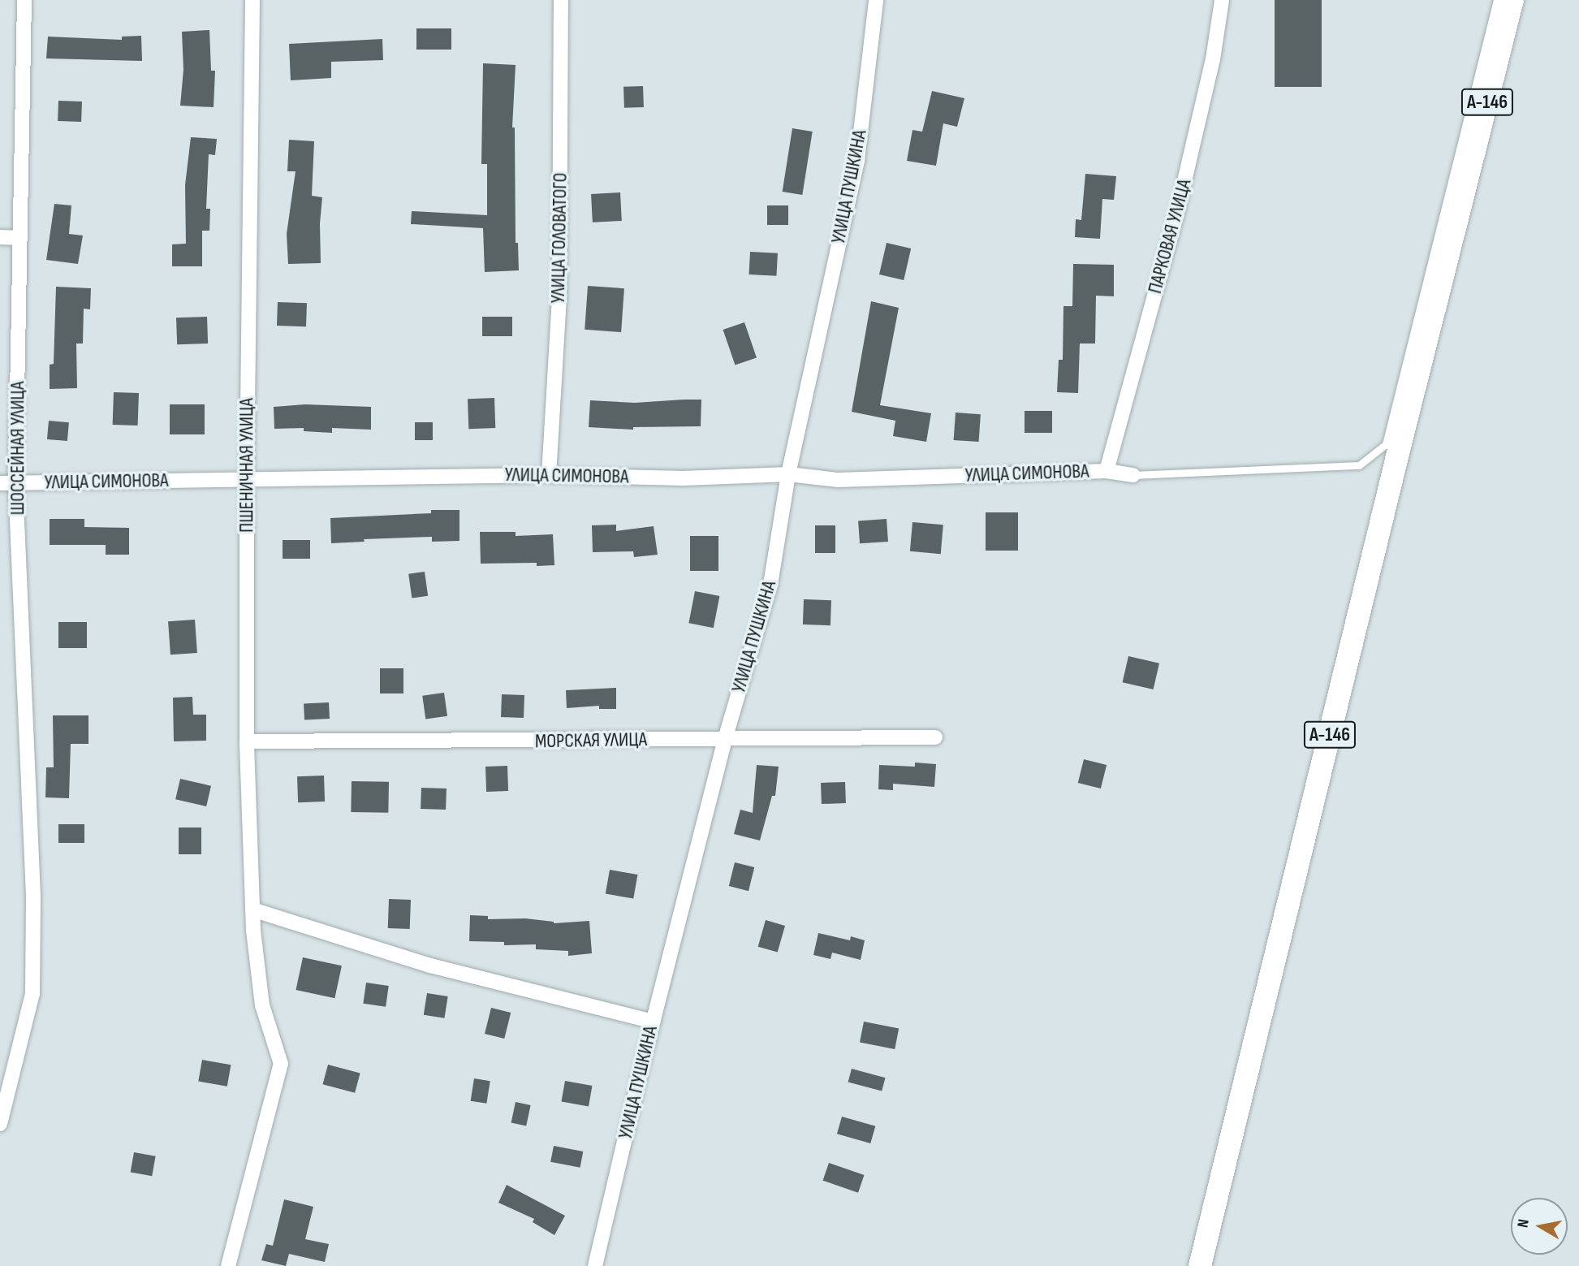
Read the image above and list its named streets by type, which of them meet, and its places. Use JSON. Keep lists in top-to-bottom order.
{
  "streets": {
    "highway": ["А-146"],
    "street": [
      "УЛИЦА ПУШКИНА",
      "ПАРКОВАЯ УЛИЦА",
      "УЛИЦА ГОЛОВАТОГО",
      "ШОССЕЙНАЯ УЛИЦА",
      "ПШЕНИЧНАЯ УЛИЦА",
      "УЛИЦА СИМОНОВА",
      "МОРСКАЯ УЛИЦА"
    ]
  },
  "crossings": [
    ["УЛИЦА ПУШКИНА", "УЛИЦА СИМОНОВА"],
    ["УЛИЦА ПУШКИНА", "МОРСКАЯ УЛИЦА"],
    ["ПАРКОВАЯ УЛИЦА", "УЛИЦА СИМОНОВА"],
    ["УЛИЦА ГОЛОВАТОГО", "УЛИЦА СИМОНОВА"],
    ["ШОССЕЙНАЯ УЛИЦА", "УЛИЦА СИМОНОВА"],
    ["ПШЕНИЧНАЯ УЛИЦА", "УЛИЦА СИМОНОВА"],
    ["ПШЕНИЧНАЯ УЛИЦА", "МОРСКАЯ УЛИЦА"]
  ],
  "north": "left"
}
